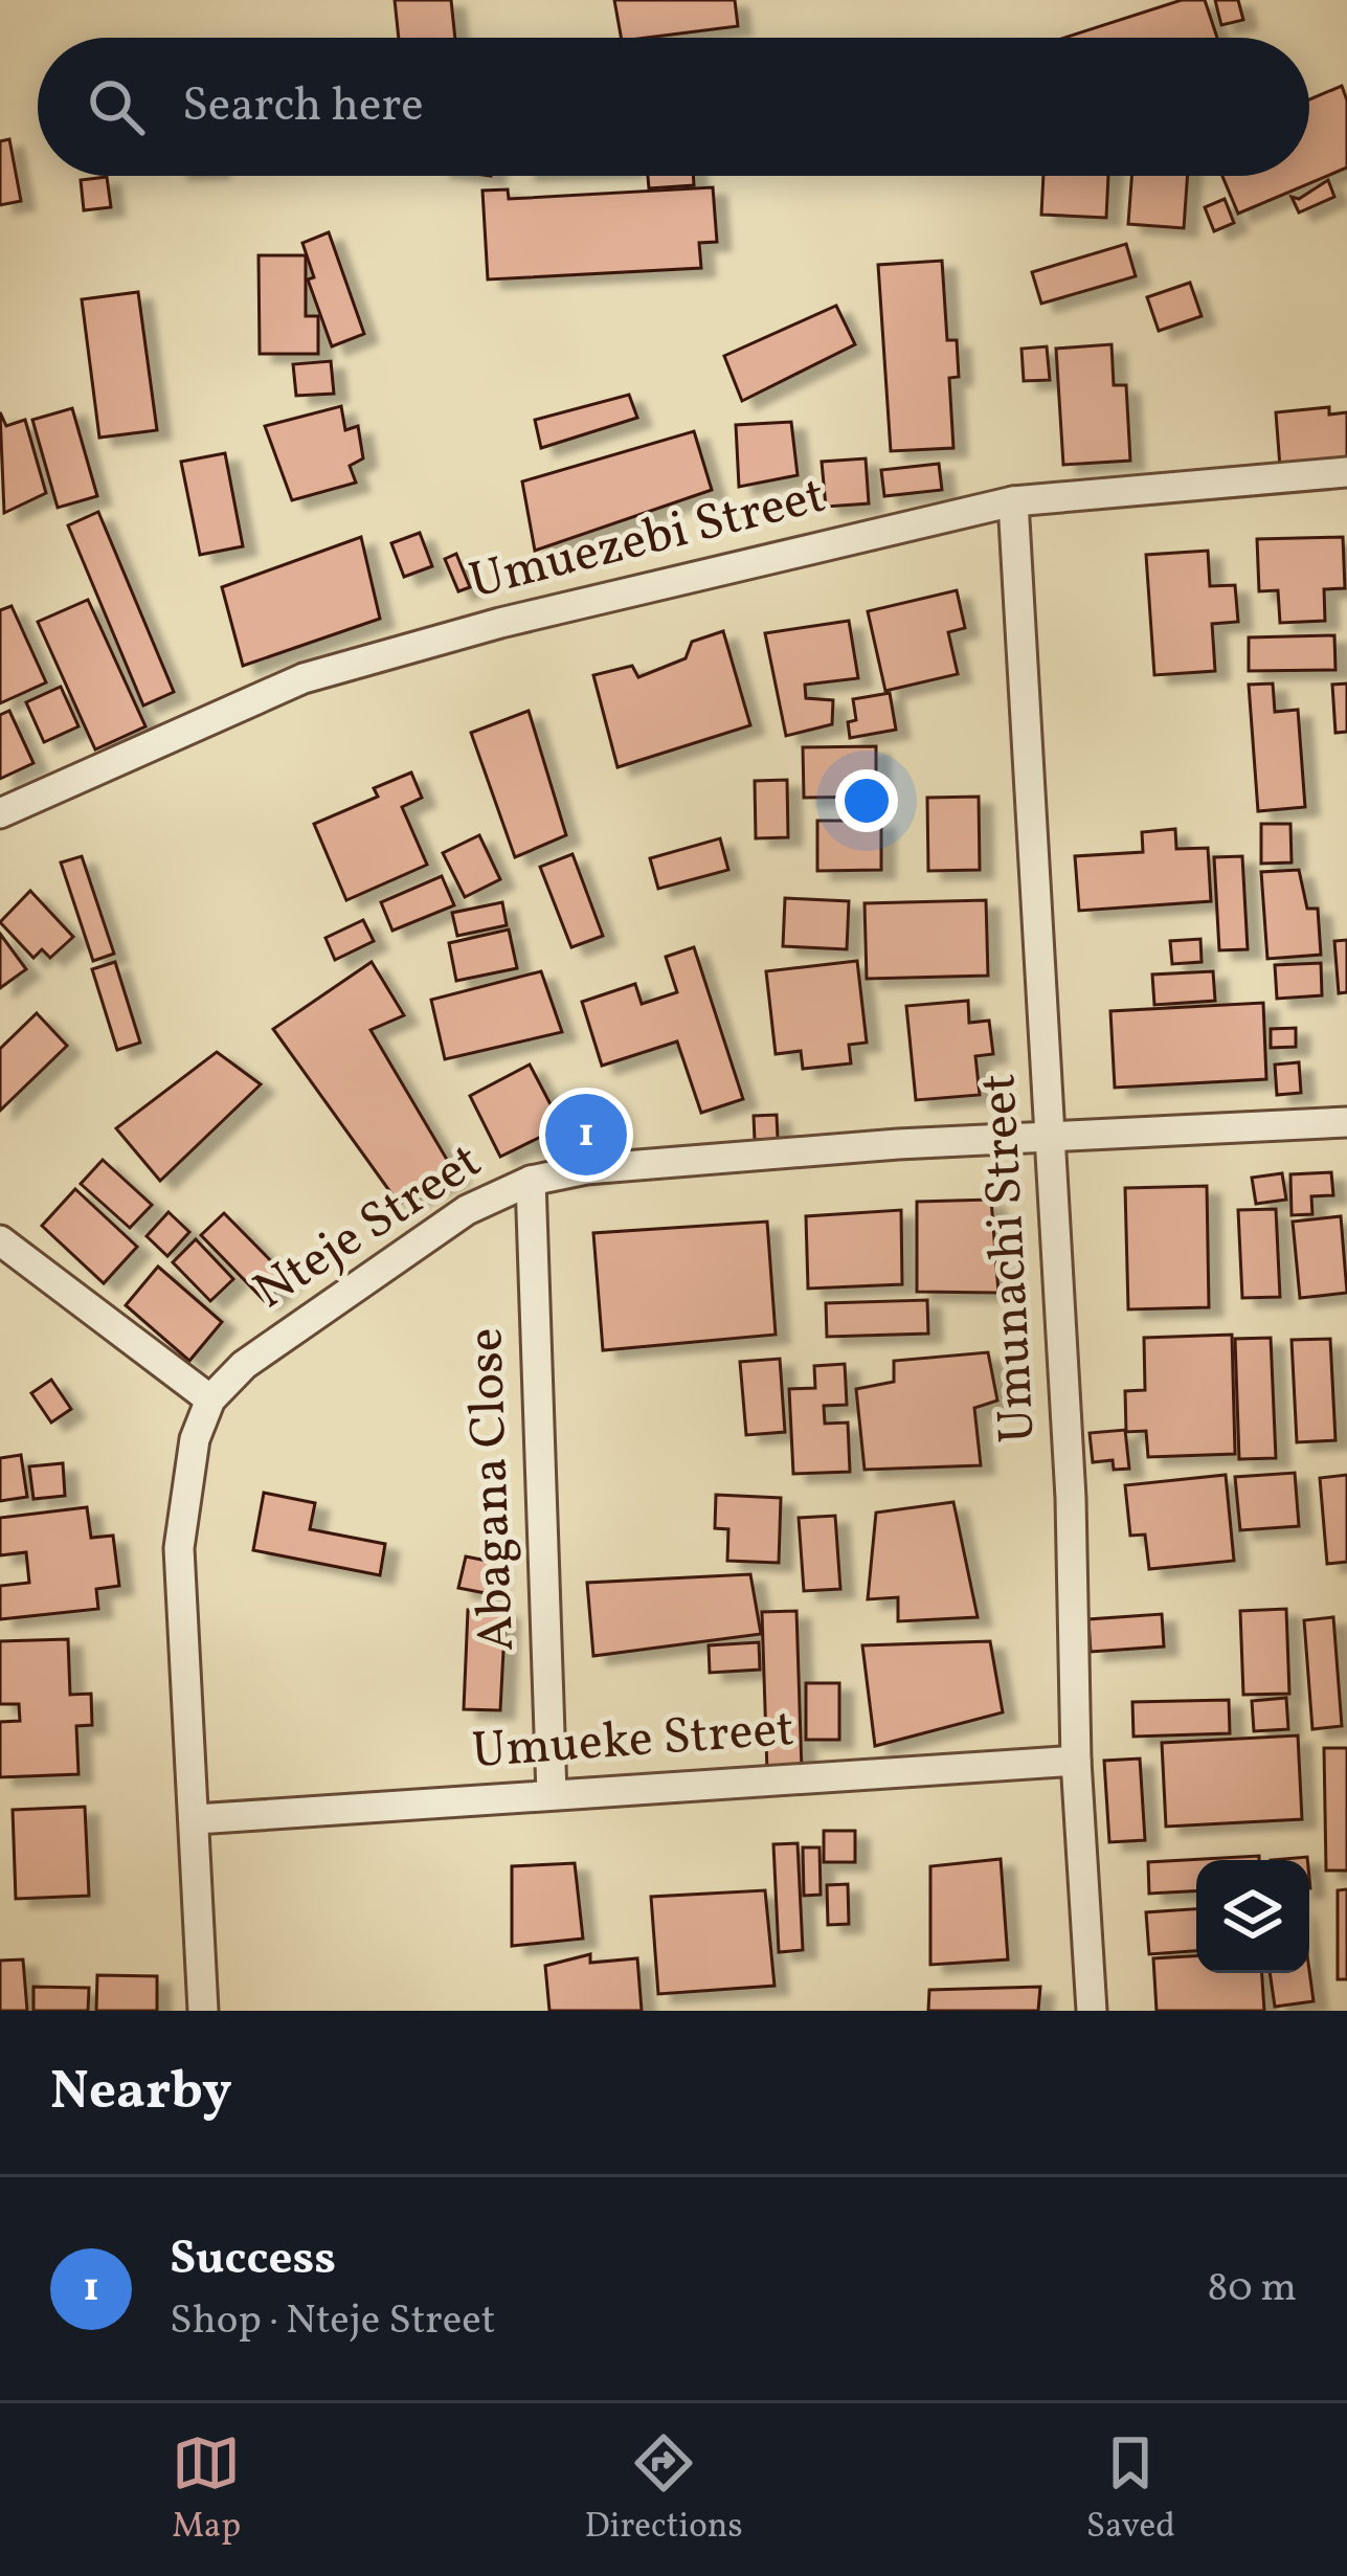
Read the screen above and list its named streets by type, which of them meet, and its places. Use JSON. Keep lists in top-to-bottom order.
{
  "streets": {
    "street": [
      "Umuezebi Street",
      "Nteje Street",
      "Umunachi Street",
      "Abagana Close",
      "Umueke Street"
    ]
  },
  "crossings": [
    ["Umuezebi Street", "Umunachi Street"],
    ["Nteje Street", "Umunachi Street"],
    ["Nteje Street", "Abagana Close"],
    ["Nteje Street", "Umueke Street"],
    ["Umunachi Street", "Umueke Street"],
    ["Abagana Close", "Umueke Street"]
  ],
  "page": {
    "search": "Search here",
    "pins": "1",
    "heading": "Nearby",
    "list": [
      {
        "mark": "1",
        "name": "Success",
        "note": "Shop · Nteje Street",
        "value": "80 m"
      }
    ],
    "nav": ["Map", "Directions", "Saved"]
  }
}
